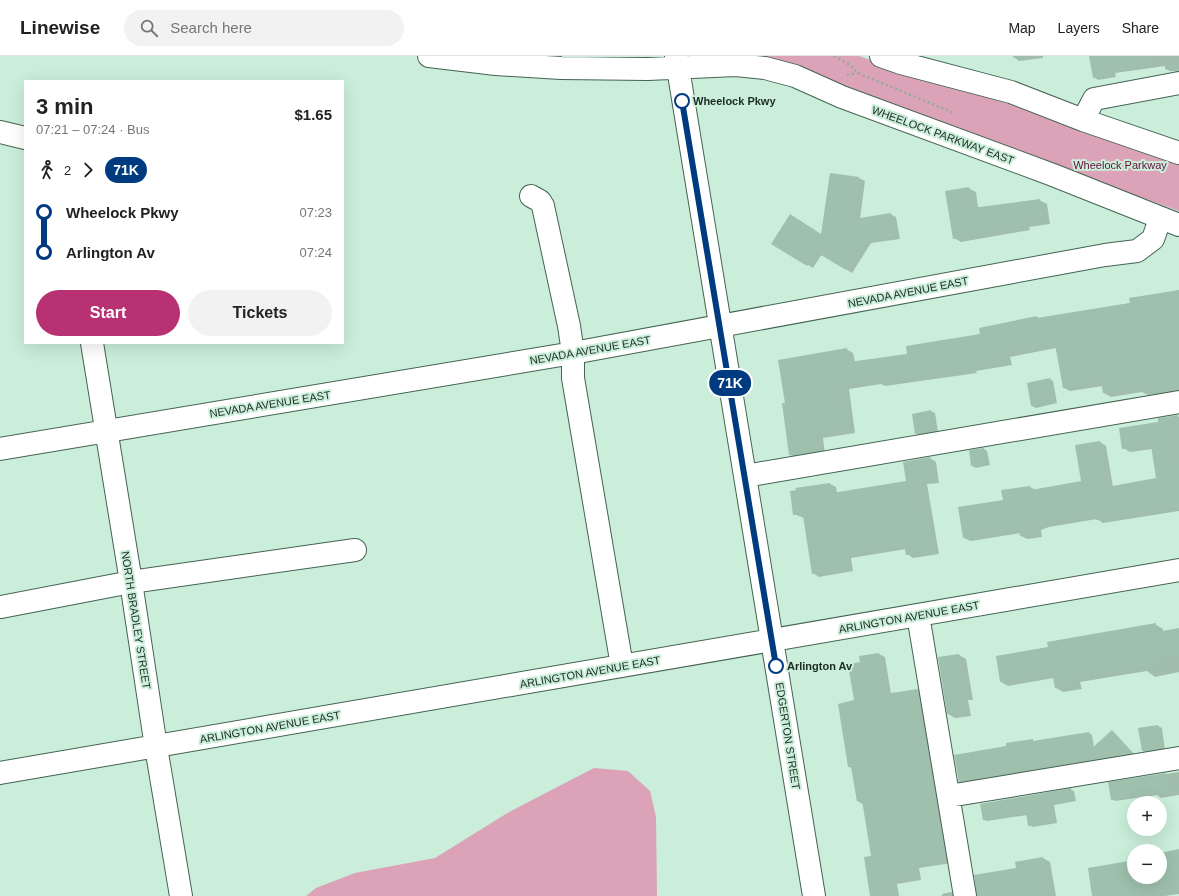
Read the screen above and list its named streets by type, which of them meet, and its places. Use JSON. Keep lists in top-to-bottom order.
{
  "streets": {
    "street": [
      "WHEELOCK PARKWAY EAST",
      "NEVADA AVENUE EAST",
      "ARLINGTON AVENUE EAST",
      "NORTH BRADLEY STREET",
      "EDGERTON STREET"
    ]
  },
  "crossings": [
    ["WHEELOCK PARKWAY EAST", "NEVADA AVENUE EAST"],
    ["WHEELOCK PARKWAY EAST", "EDGERTON STREET"],
    ["NEVADA AVENUE EAST", "NORTH BRADLEY STREET"],
    ["NEVADA AVENUE EAST", "EDGERTON STREET"],
    ["ARLINGTON AVENUE EAST", "NORTH BRADLEY STREET"],
    ["ARLINGTON AVENUE EAST", "EDGERTON STREET"]
  ],
  "parks": ["Wheelock Parkway"],
  "places": ["Wheelock Pkwy", "Arlington Av"],
  "lines": ["bus line 71K"],
  "page": {
    "header": "Linewise",
    "search": "Search here",
    "nav": ["Map", "Layers", "Share"],
    "on_map": "71K",
    "heading": ["3 min", "07:21 – 07:24 · Bus", "$1.65"],
    "legs": ["2", "71K"],
    "list": [
      {
        "name": "Wheelock Pkwy",
        "value": "07:23"
      },
      {
        "name": "Arlington Av",
        "value": "07:24"
      }
    ],
    "buttons": ["Start", "Tickets"],
    "map_buttons": ["+", "−"]
  }
}
